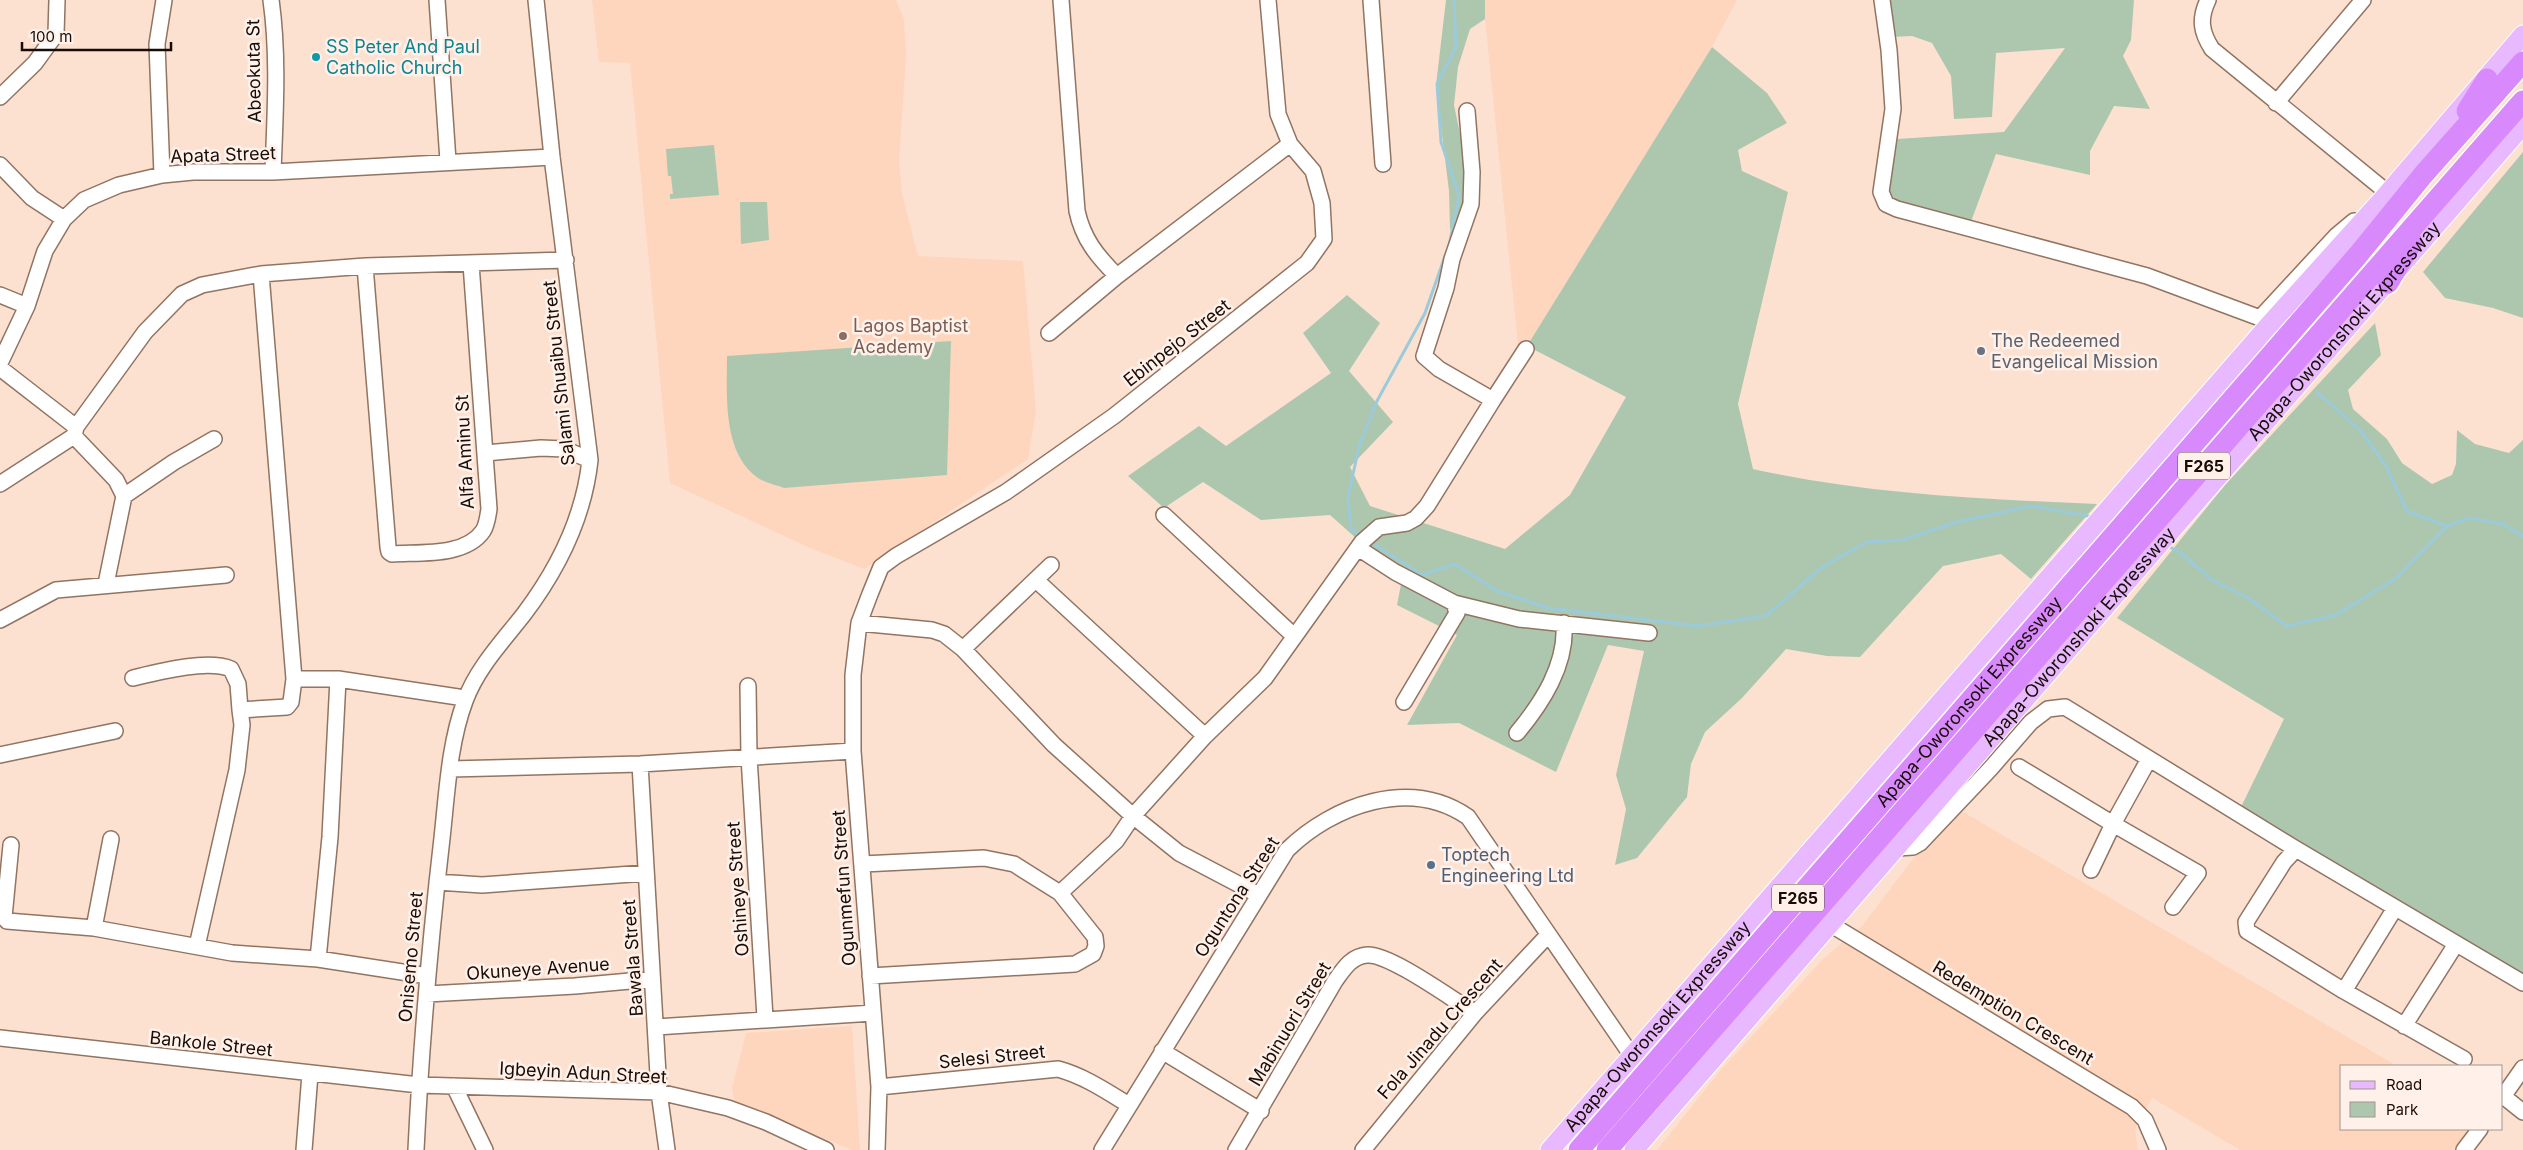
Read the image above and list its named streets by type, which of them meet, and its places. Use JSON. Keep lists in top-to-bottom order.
{
  "streets": {
    "highway": ["Apapa-Oworonshoki Expressway", "F265", "Apapa-Oworonsoki Expressway"],
    "street": [
      "Abeokuta St",
      "Apata Street",
      "Ebinpejo Street",
      "Salami Shuaibu Street",
      "Alfa Aminu St",
      "Ogunmefun Street",
      "Oshineye Street",
      "Oguntona Street",
      "Onisemo Street",
      "Bawala Street",
      "Okuneye Avenue",
      "Redemption Crescent",
      "Mabinuori Street",
      "Fola Jinadu Crescent",
      "Bankole Street",
      "Selesi Street",
      "Igbeyin Adun Street"
    ]
  },
  "crossings": [
    ["Abeokuta St", "Apata Street"],
    ["Apata Street", "Salami Shuaibu Street"],
    ["Apapa-Oworonshoki Expressway", "Apapa-Oworonsoki Expressway"],
    ["Apapa-Oworonshoki Expressway", "Redemption Crescent"],
    ["Ebinpejo Street", "Ogunmefun Street"],
    ["Salami Shuaibu Street", "Onisemo Street"],
    ["F265", "Apapa-Oworonsoki Expressway"],
    ["Apapa-Oworonsoki Expressway", "Oguntona Street"],
    ["Ogunmefun Street", "Selesi Street"],
    ["Oguntona Street", "Fola Jinadu Crescent"],
    ["Oguntona Street", "Selesi Street"],
    ["Onisemo Street", "Okuneye Avenue"],
    ["Onisemo Street", "Bankole Street"],
    ["Onisemo Street", "Igbeyin Adun Street"],
    ["Bawala Street", "Okuneye Avenue"],
    ["Bawala Street", "Igbeyin Adun Street"],
    ["Mabinuori Street", "Fola Jinadu Crescent"],
    ["Bankole Street", "Igbeyin Adun Street"]
  ],
  "places": [
    "SS Peter And Paul Catholic Church",
    "Lagos Baptist Academy",
    "The Redeemed Evangelical Mission",
    "Toptech Engineering Ltd"
  ],
  "legend": ["Road", "Park"],
  "scale_bar": "100 m"
}
